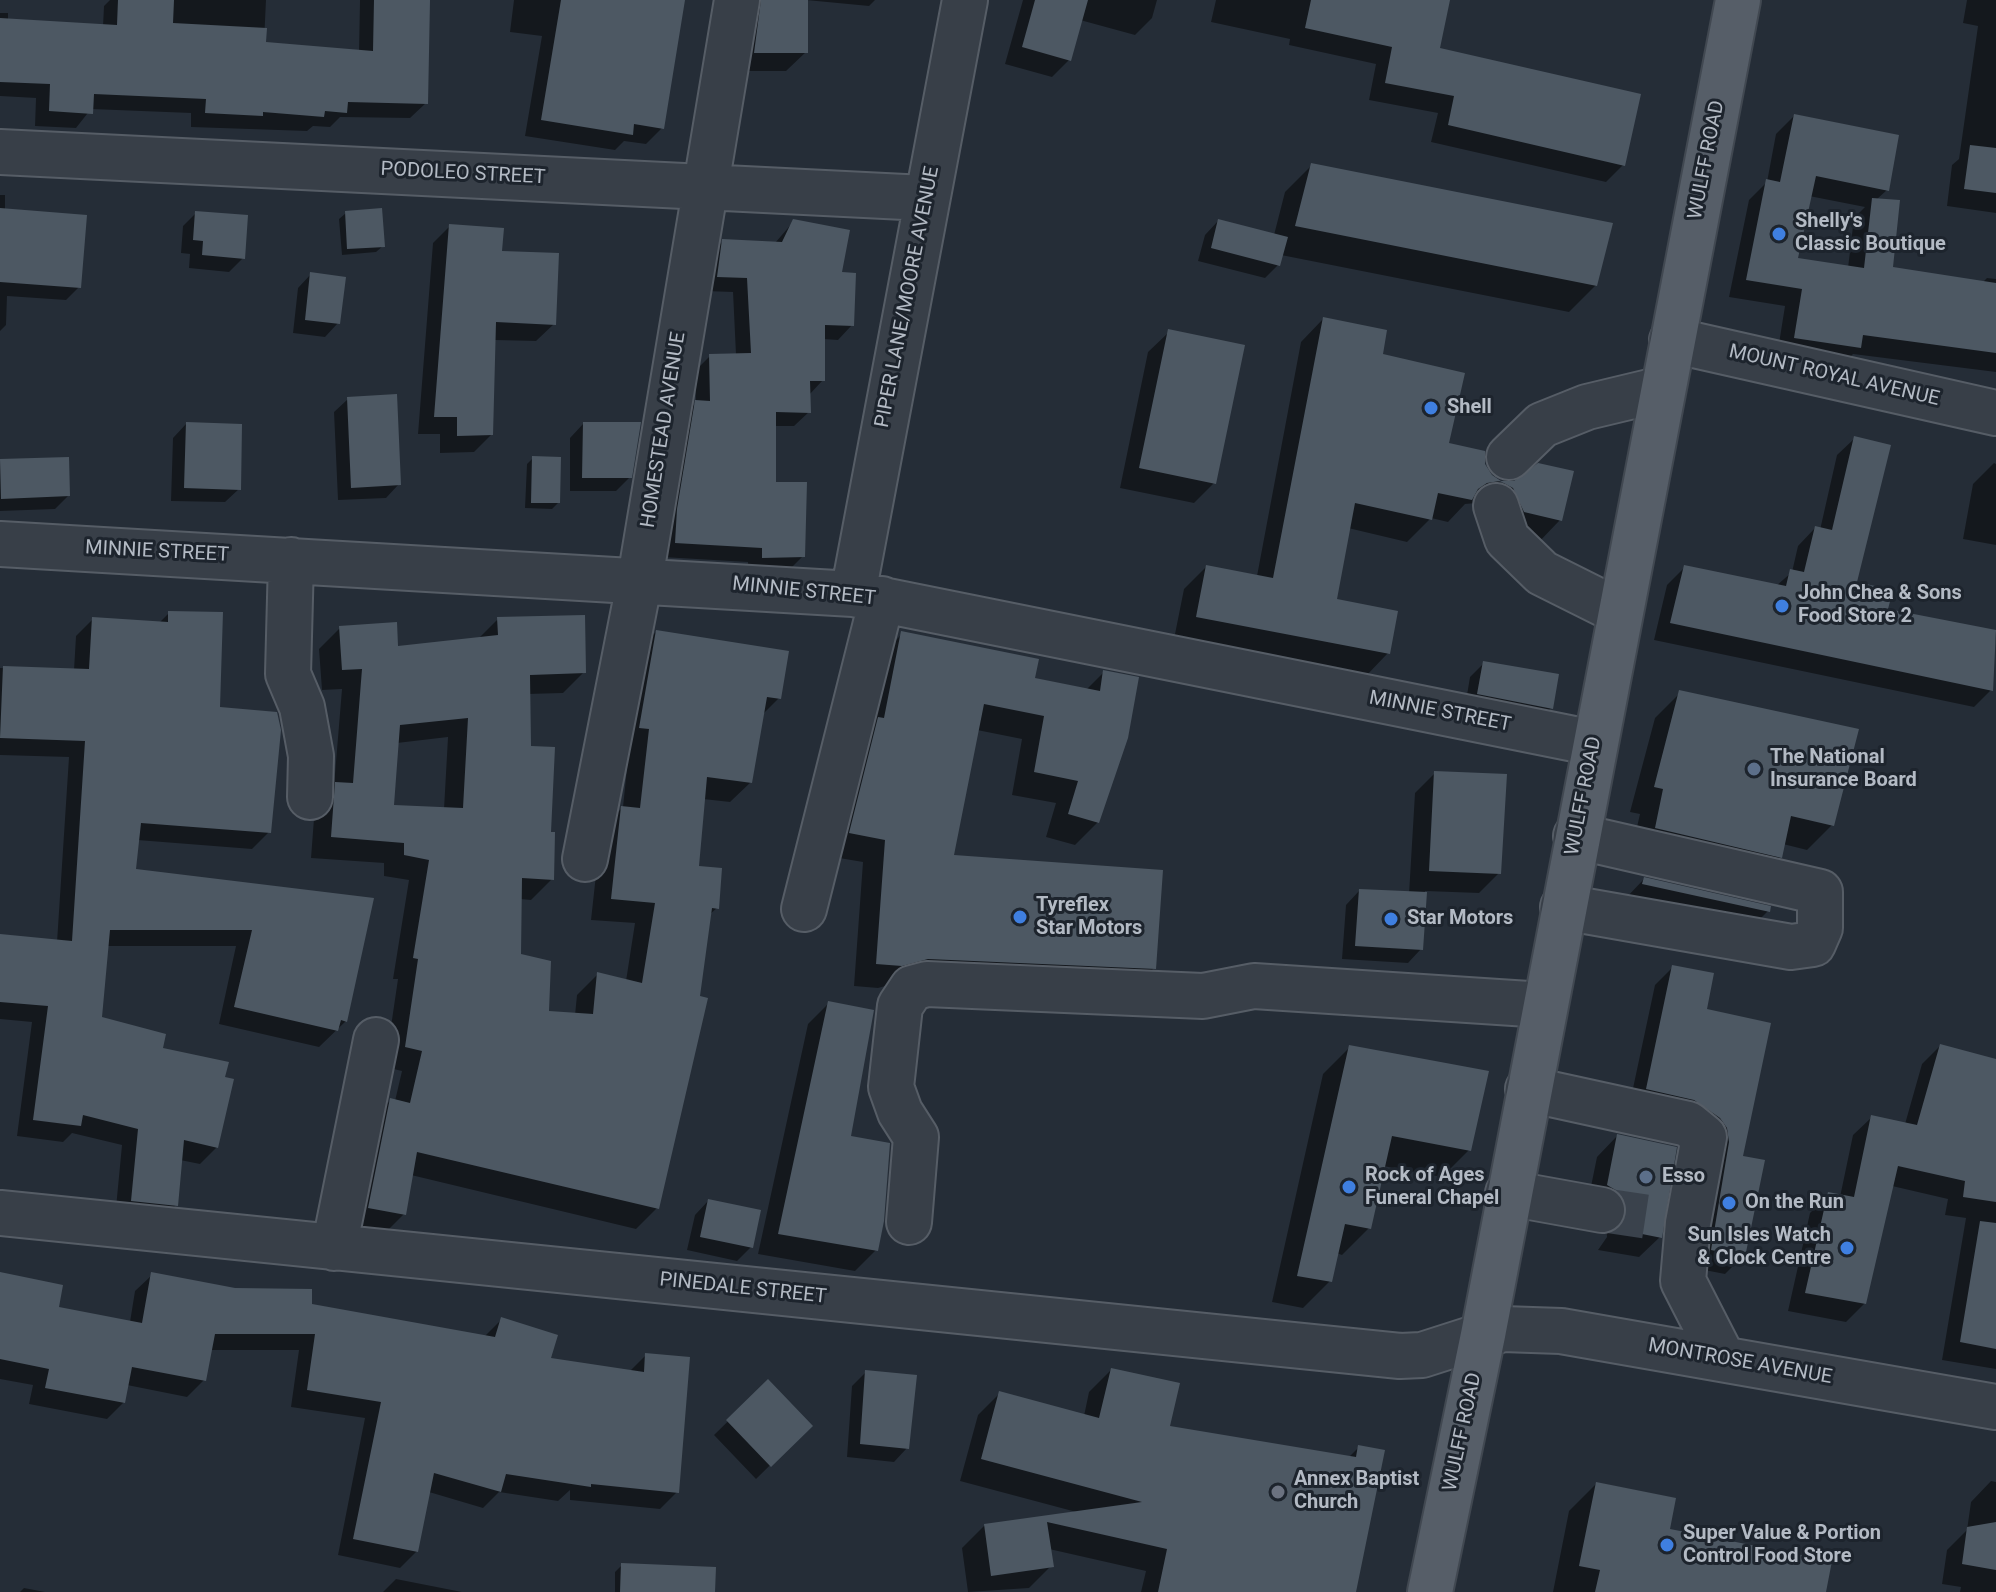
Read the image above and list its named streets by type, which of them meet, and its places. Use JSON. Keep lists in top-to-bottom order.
{
  "streets": {
    "main road": ["WULFF ROAD"],
    "street": [
      "PODOLEO STREET",
      "PIPER LANE/MOORE AVENUE",
      "MOUNT ROYAL AVENUE",
      "HOMESTEAD AVENUE",
      "MINNIE STREET",
      "PINEDALE STREET",
      "MONTROSE AVENUE"
    ]
  },
  "crossings": [
    ["WULFF ROAD", "MOUNT ROYAL AVENUE"],
    ["WULFF ROAD", "MINNIE STREET"],
    ["WULFF ROAD", "PINEDALE STREET"],
    ["WULFF ROAD", "MONTROSE AVENUE"],
    ["PODOLEO STREET", "PIPER LANE/MOORE AVENUE"],
    ["PODOLEO STREET", "HOMESTEAD AVENUE"],
    ["PIPER LANE/MOORE AVENUE", "MINNIE STREET"],
    ["HOMESTEAD AVENUE", "MINNIE STREET"],
    ["PINEDALE STREET", "MONTROSE AVENUE"]
  ],
  "places": [
    "Shelly's Classic Boutique",
    "Shell",
    "John Chea & Sons Food Store 2",
    "The National Insurance Board",
    "Tyreflex Star Motors",
    "Star Motors",
    "Esso",
    "Rock of Ages Funeral Chapel",
    "On the Run",
    "Sun Isles Watch & Clock Centre",
    "Annex Baptist Church",
    "Super Value & Portion Control Food Store"
  ]
}
